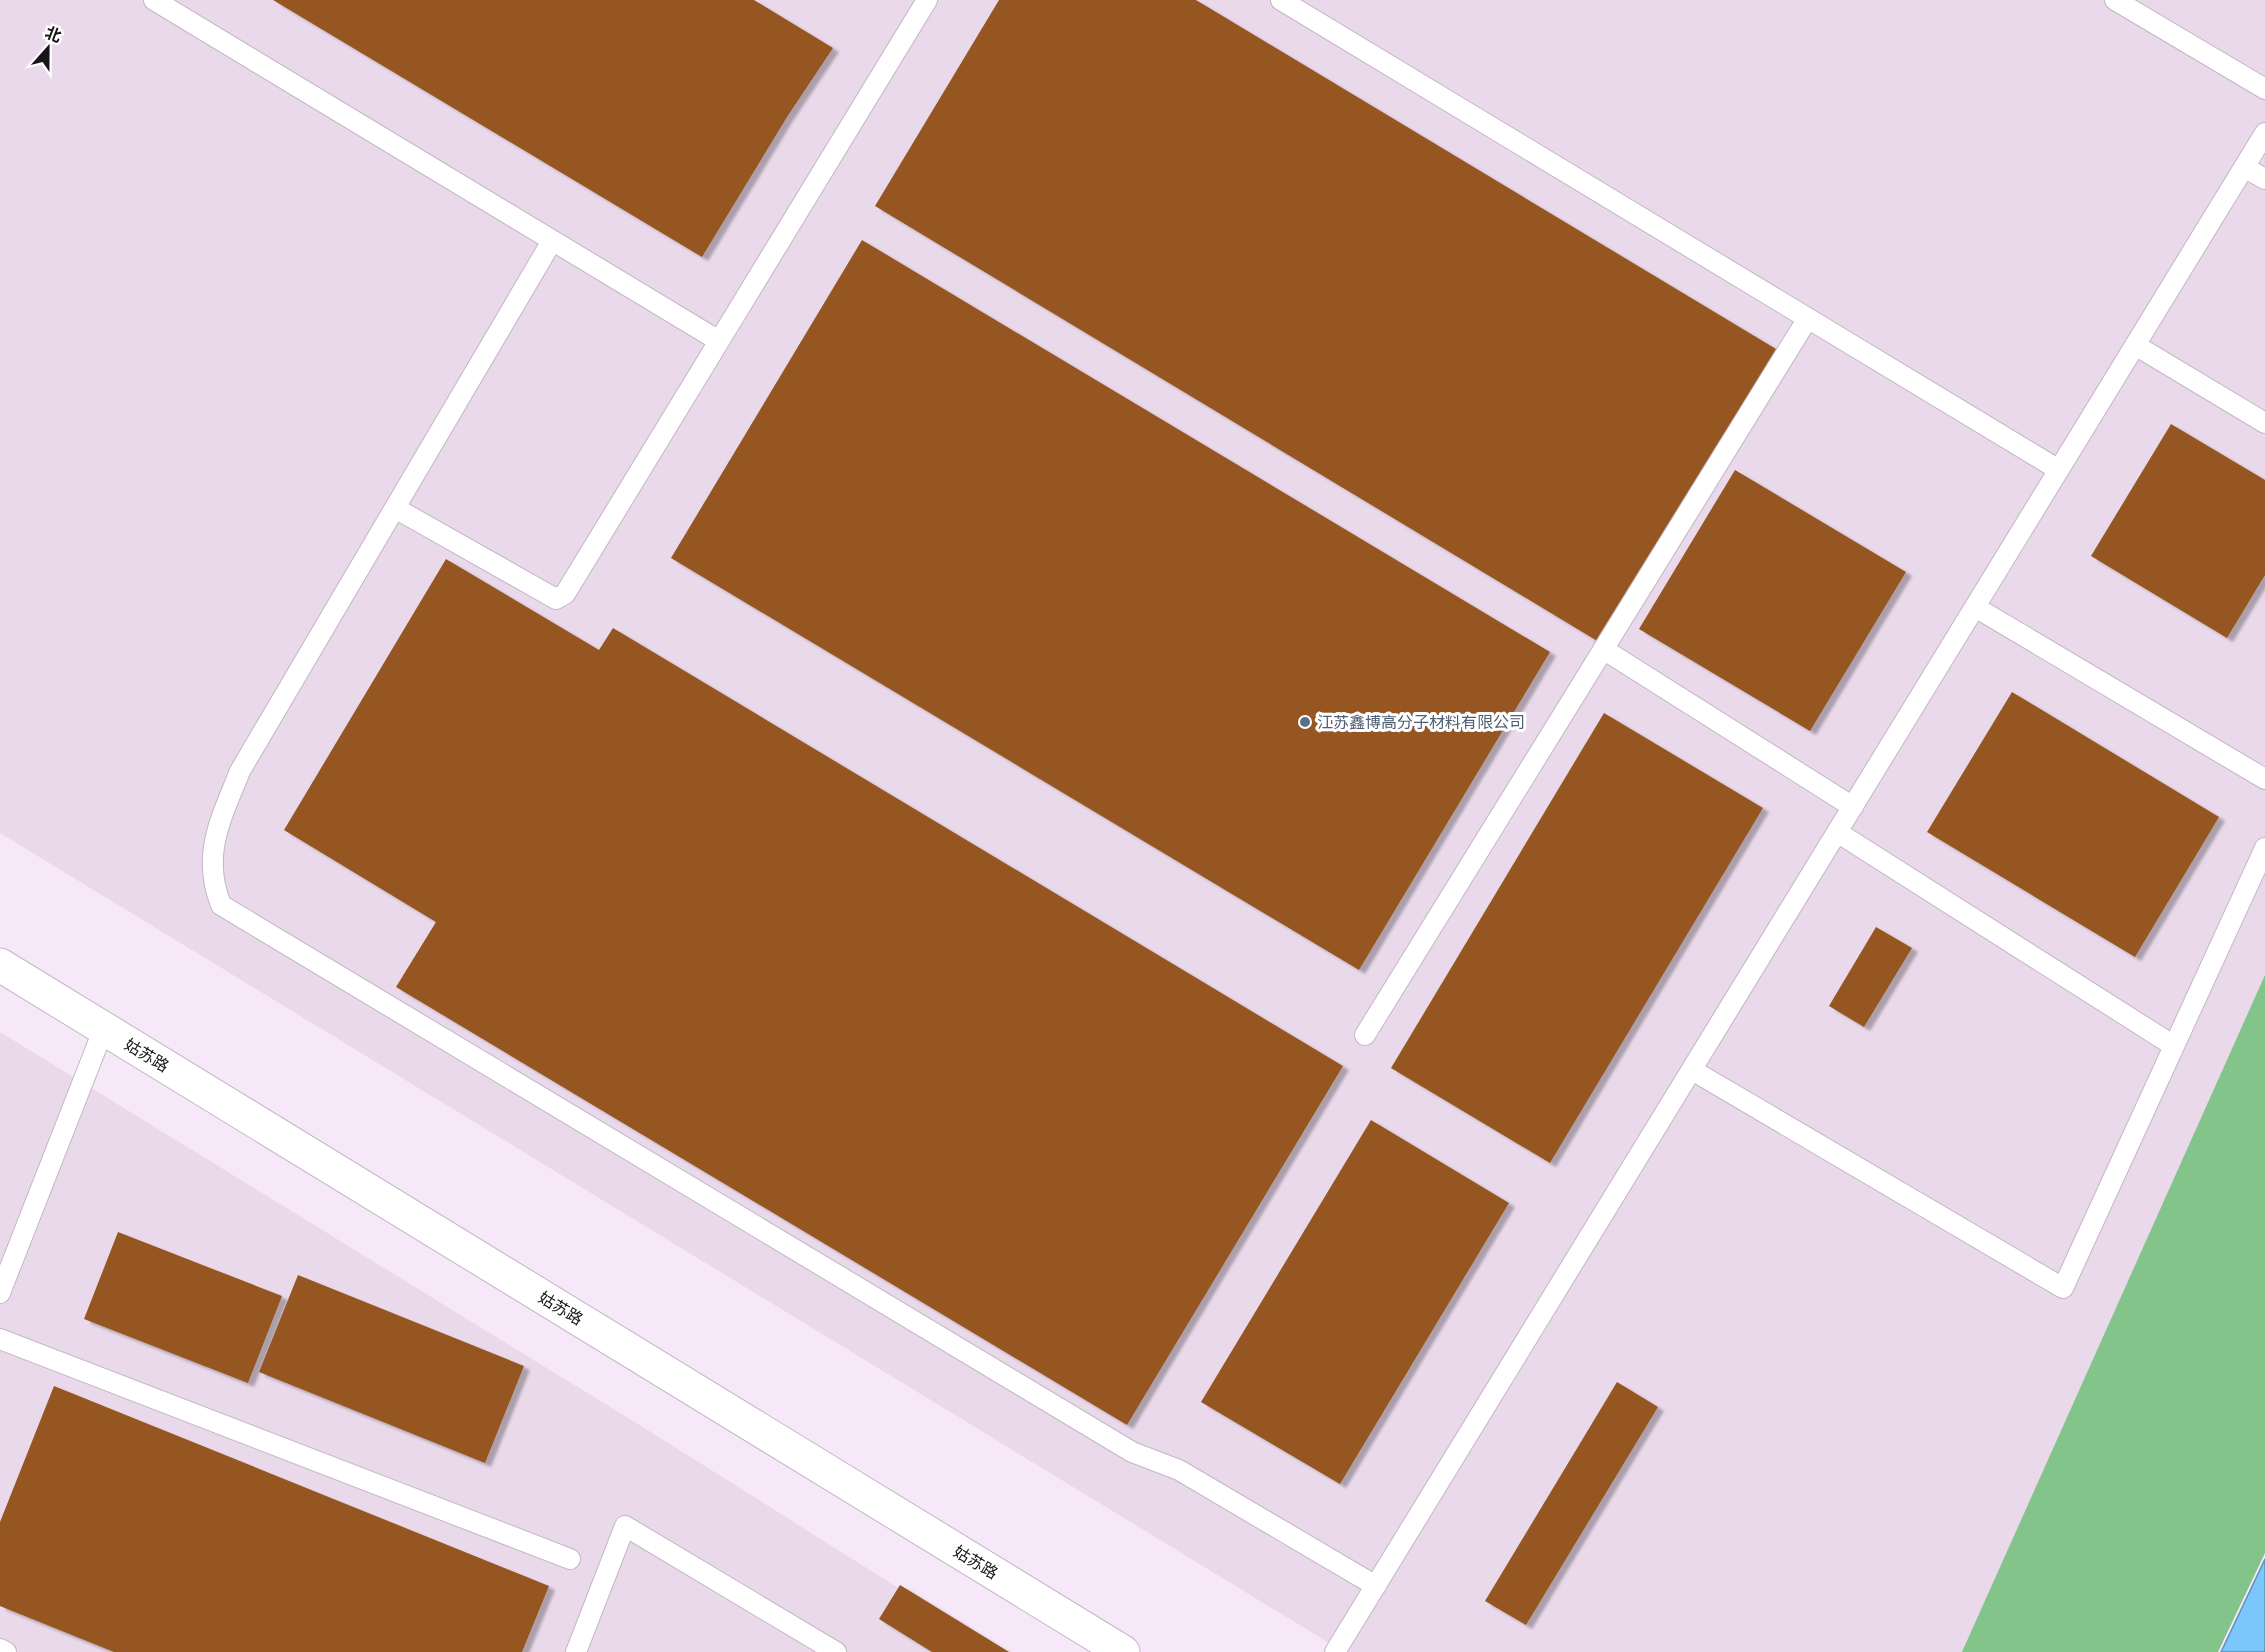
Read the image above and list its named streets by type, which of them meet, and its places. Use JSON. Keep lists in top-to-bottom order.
{
  "streets": {
    "street": ["姑苏路"]
  },
  "places": ["江苏鑫博高分子材料有限公司"],
  "north": "top"
}
